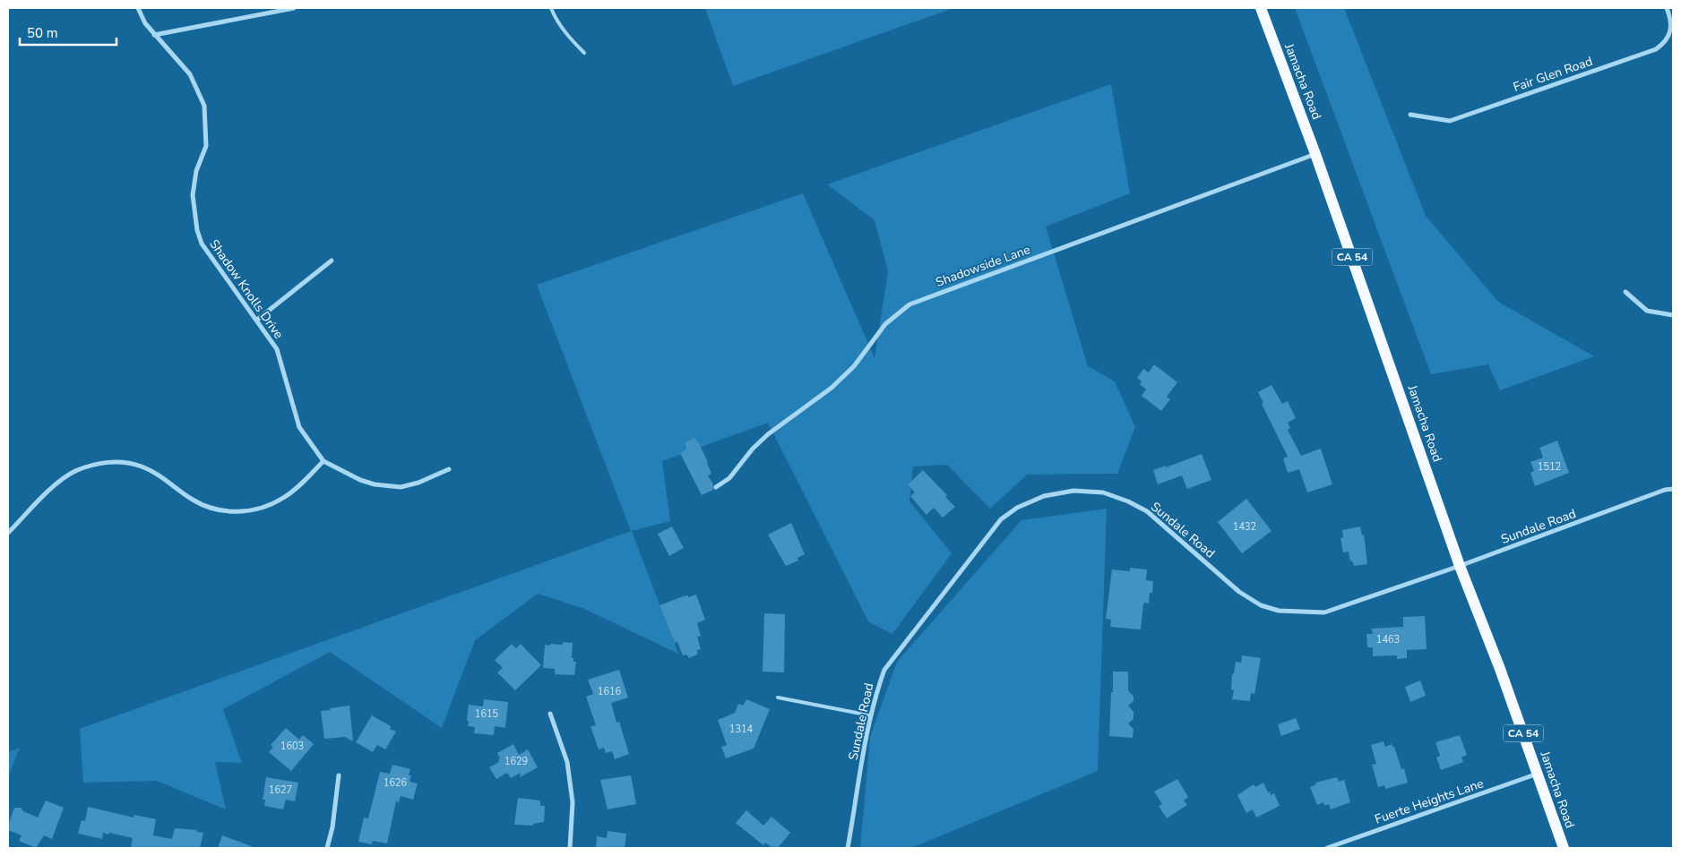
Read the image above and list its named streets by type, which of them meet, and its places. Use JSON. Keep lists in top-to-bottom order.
{
  "streets": {
    "main road": ["Jamacha Road", "CA 54"],
    "street": [
      "Fair Glen Road",
      "Shadowside Lane",
      "Shadow Knolls Drive",
      "Sundale Road",
      "Fuerte Heights Lane"
    ]
  },
  "crossings": [
    ["Jamacha Road", "Shadowside Lane"],
    ["Jamacha Road", "Sundale Road"],
    ["Jamacha Road", "Fuerte Heights Lane"]
  ],
  "house_numbers": [
    "1512",
    "1432",
    "1463",
    "1616",
    "1615",
    "1314",
    "1603",
    "1629",
    "1626",
    "1627"
  ],
  "scale_bar": "50 m"
}
